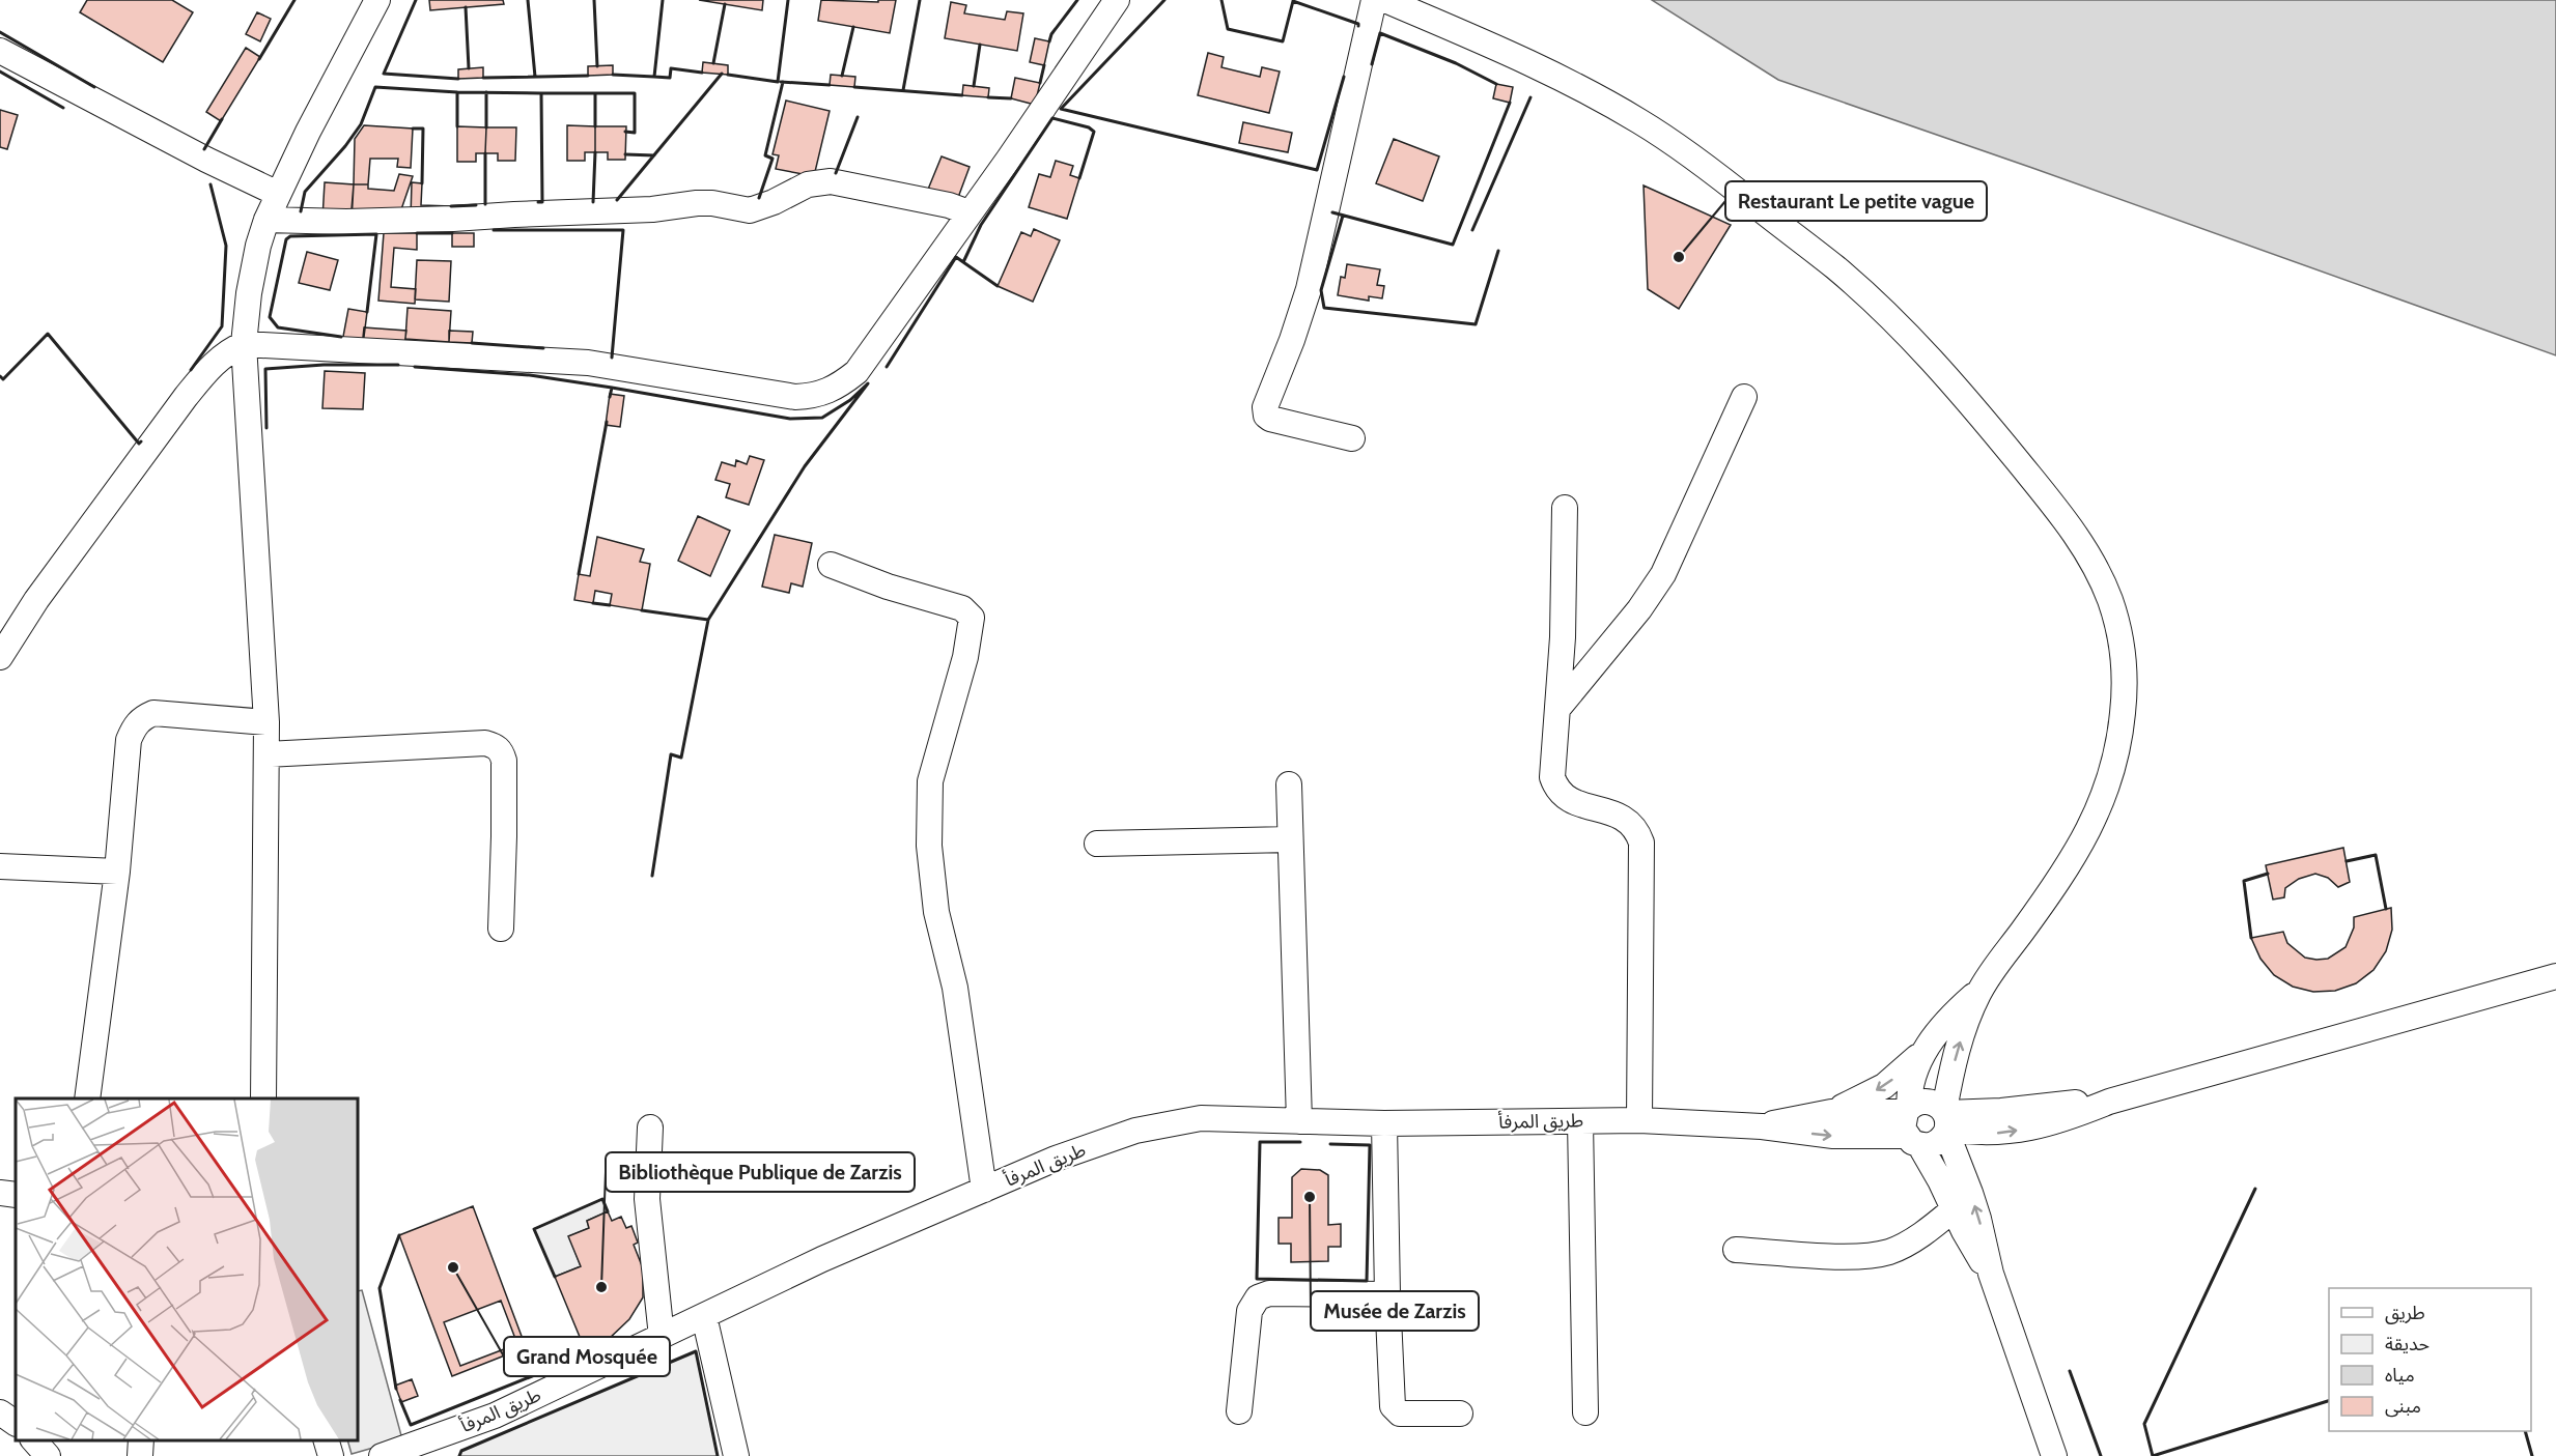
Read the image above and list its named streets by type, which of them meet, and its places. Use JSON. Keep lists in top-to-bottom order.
{
  "streets": {
    "street": ["طريق المرفأ"]
  },
  "places": [
    "Restaurant Le petite vague",
    "Musée de Zarzis",
    "Grand Mosquée",
    "Bibliothèque Publique de Zarzis"
  ],
  "legend": [
    "طريق",
    "حديقة",
    "مياه",
    "مبنى"
  ]
}
